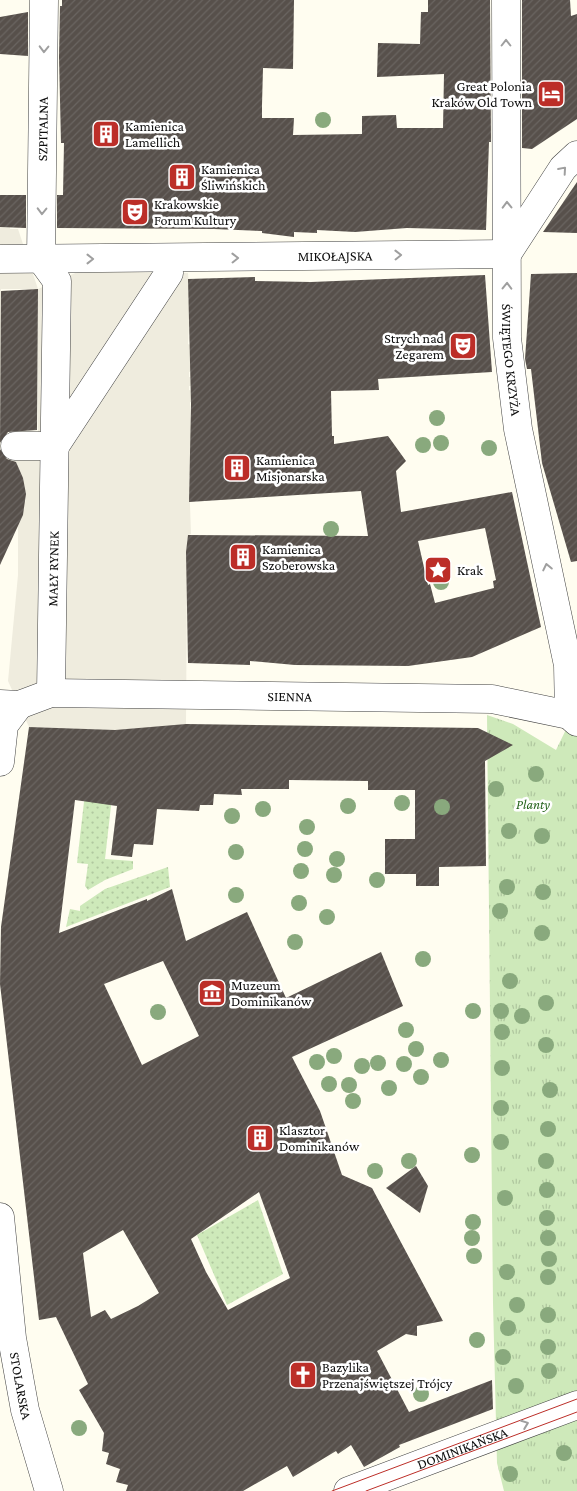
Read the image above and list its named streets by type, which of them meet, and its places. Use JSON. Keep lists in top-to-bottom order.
{
  "streets": {
    "street": [
      "SZPITALNA",
      "MIKOŁAJSKA",
      "ŚWIĘTEGO KRZYŻA",
      "MAŁY RYNEK",
      "SIENNA",
      "STOLARSKA",
      "DOMINIKAŃSKA"
    ]
  },
  "crossings": [
    ["SZPITALNA", "MIKOŁAJSKA"],
    ["SZPITALNA", "MAŁY RYNEK"],
    ["MIKOŁAJSKA", "ŚWIĘTEGO KRZYŻA"],
    ["MIKOŁAJSKA", "MAŁY RYNEK"],
    ["ŚWIĘTEGO KRZYŻA", "SIENNA"],
    ["MAŁY RYNEK", "SIENNA"]
  ],
  "one_way": [
    "SZPITALNA",
    "MIKOŁAJSKA",
    "ŚWIĘTEGO KRZYŻA",
    "DOMINIKAŃSKA"
  ],
  "parks": ["Planty"],
  "places": {
    "hotel": ["Great Polonia Kraków Old Town"],
    "building": [
      "Kamienica Lamellich",
      "Kamienica Śliwińskich",
      "Kamienica Misjonarska",
      "Kamienica Szoberowska",
      "Klasztor Dominikanów"
    ],
    "theatre": ["Krakowskie Forum Kultury", "Strych nad Zegarem"],
    "place": ["Krak"],
    "museum": ["Muzeum Dominikanów"],
    "church": ["Bazylika Przenajświętszej Trójcy"]
  }
}
